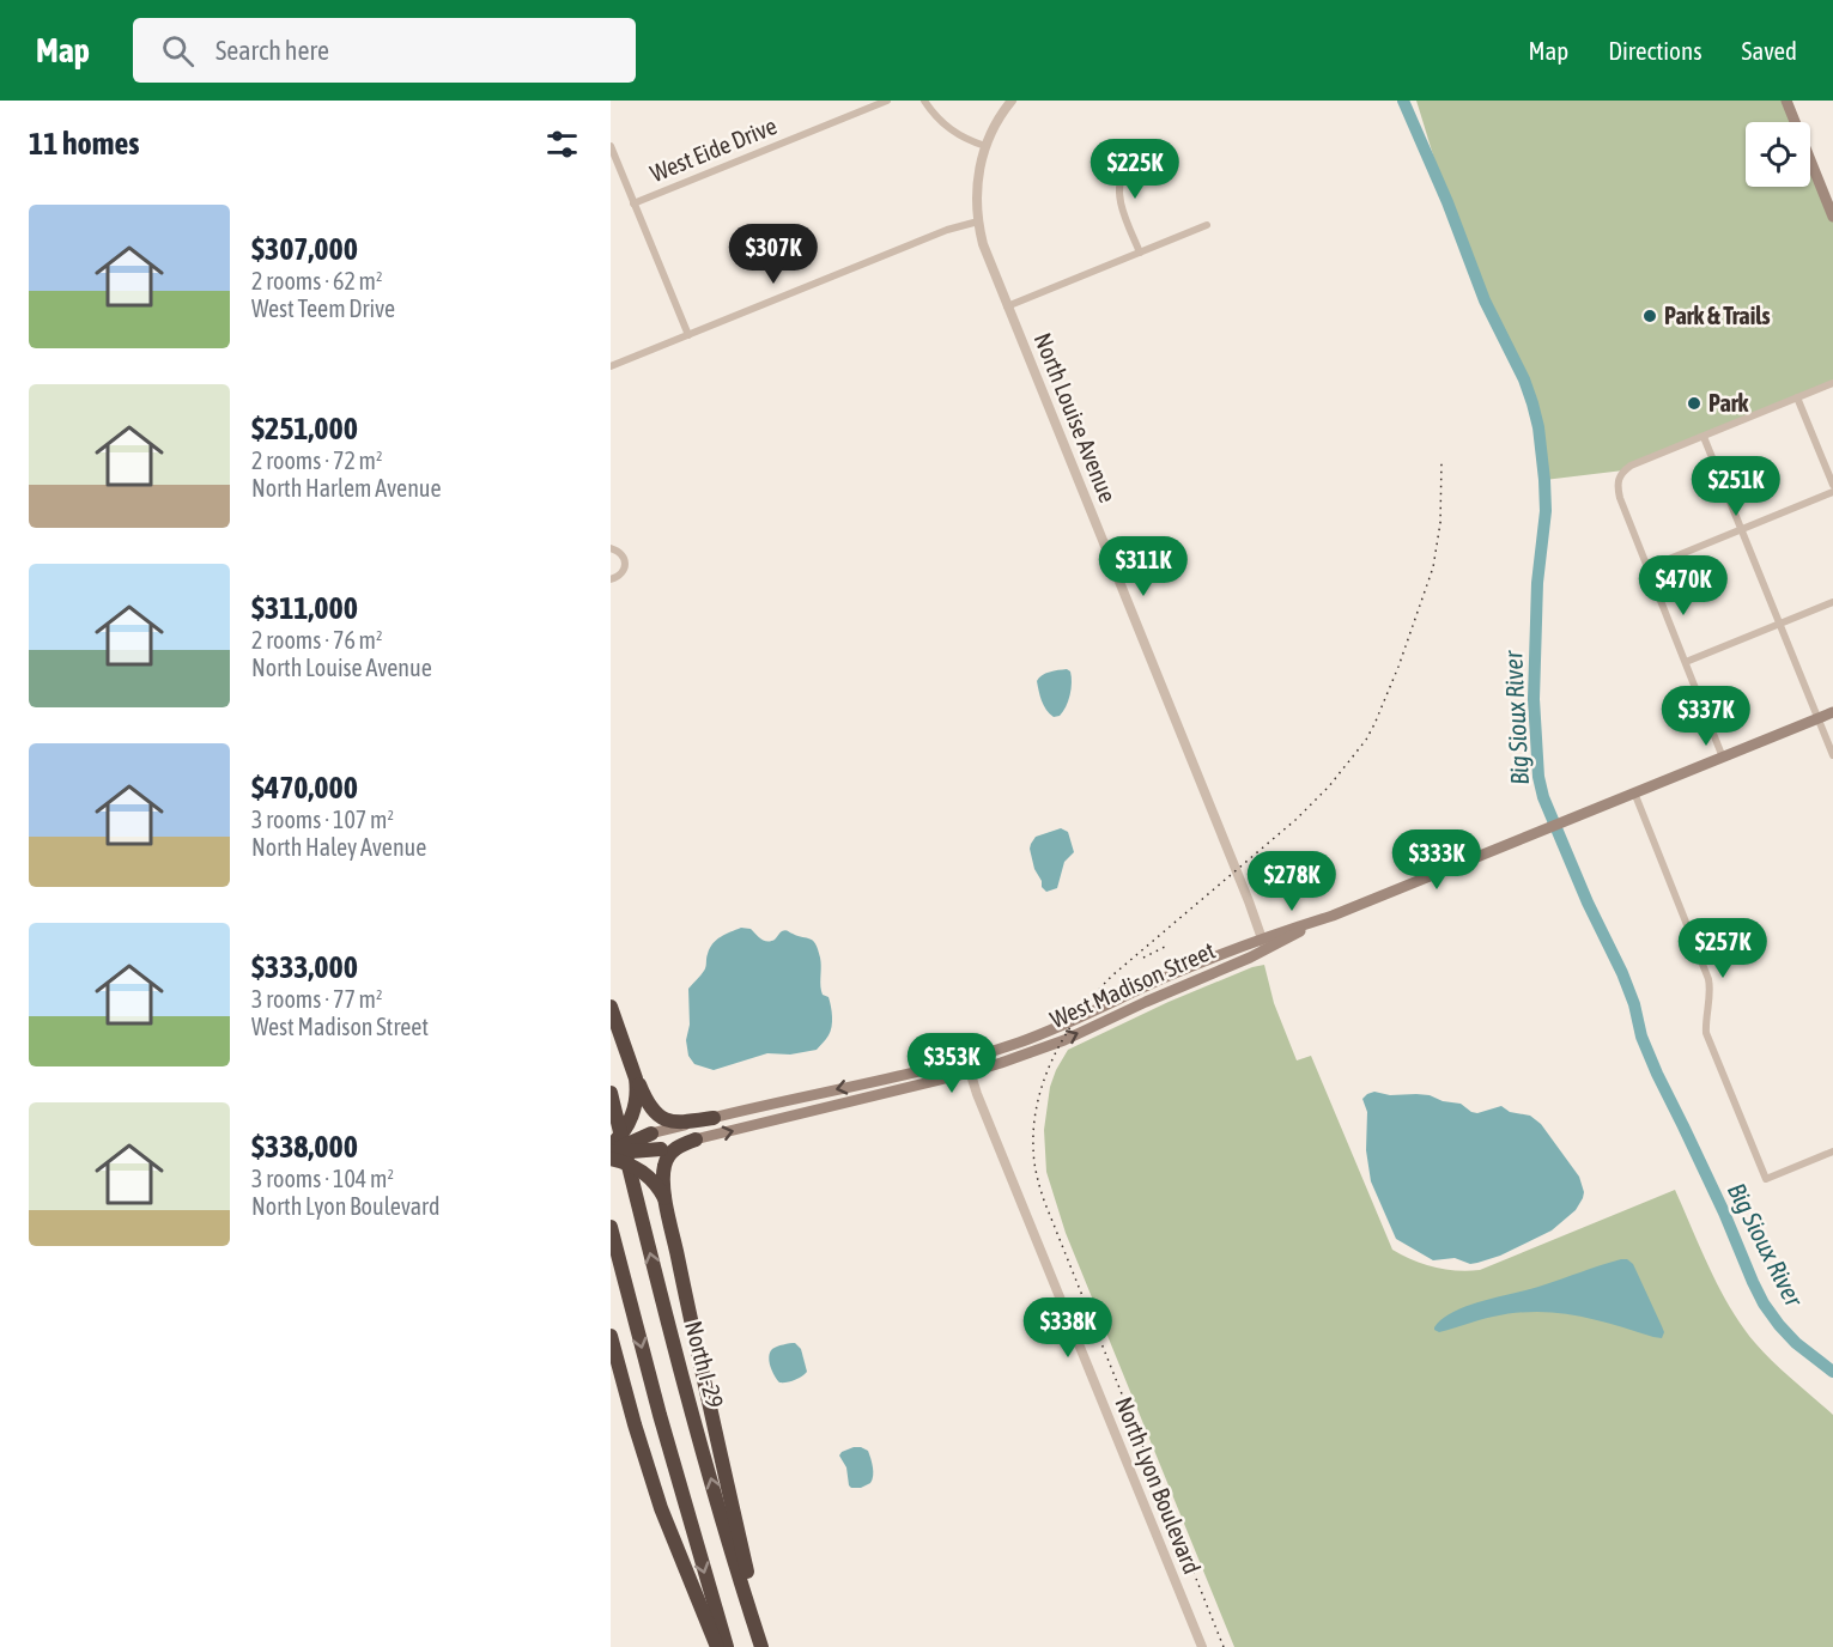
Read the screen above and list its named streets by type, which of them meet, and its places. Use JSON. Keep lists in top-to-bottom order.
{
  "streets": {
    "highway": ["North I-29"],
    "main road": ["West Madison Street"],
    "street": ["West Eide Drive", "North Louise Avenue", "North Lyon Boulevard"]
  },
  "crossings": [
    ["North Louise Avenue", "West Madison Street"],
    ["West Madison Street", "North Lyon Boulevard"]
  ],
  "water": ["Big Sioux River"],
  "places": ["Park & Trails", "Park"],
  "page": {
    "header": "Map",
    "search": "Search here",
    "nav": ["Map", "Directions", "Saved"],
    "heading": "11 homes",
    "price": [
      "$225K",
      "$307K",
      "$251K",
      "$311K",
      "$470K",
      "$337K",
      "$333K",
      "$278K",
      "$257K",
      "$353K",
      "$338K"
    ],
    "list": [
      {
        "name": "$307,000",
        "note": "2 rooms · 62 m² · West Teem Drive"
      },
      {
        "name": "$251,000",
        "note": "2 rooms · 72 m² · North Harlem Avenue"
      },
      {
        "name": "$311,000",
        "note": "2 rooms · 76 m² · North Louise Avenue"
      },
      {
        "name": "$470,000",
        "note": "3 rooms · 107 m² · North Haley Avenue"
      },
      {
        "name": "$333,000",
        "note": "3 rooms · 77 m² · West Madison Street"
      },
      {
        "name": "$338,000",
        "note": "3 rooms · 104 m² · North Lyon Boulevard"
      }
    ]
  }
}
